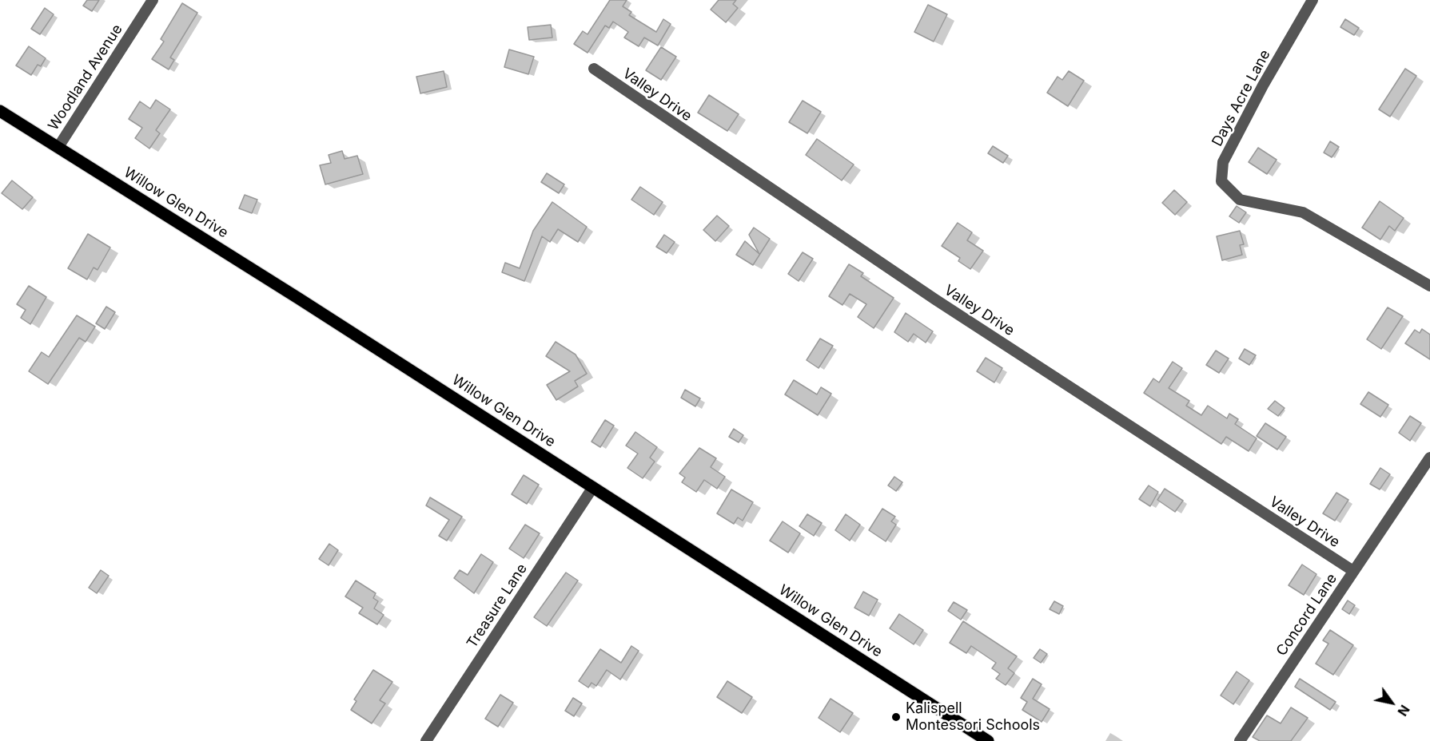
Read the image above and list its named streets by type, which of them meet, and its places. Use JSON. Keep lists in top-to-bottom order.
{
  "streets": {
    "main road": ["Willow Glen Drive"],
    "street": [
      "Woodland Avenue",
      "Valley Drive",
      "Days Acre Lane",
      "Treasure Lane",
      "Concord Lane"
    ]
  },
  "crossings": [
    ["Woodland Avenue", "Willow Glen Drive"],
    ["Valley Drive", "Concord Lane"],
    ["Willow Glen Drive", "Treasure Lane"]
  ],
  "places": ["Kalispell Montessori Schools"],
  "north": "bottom right"
}
